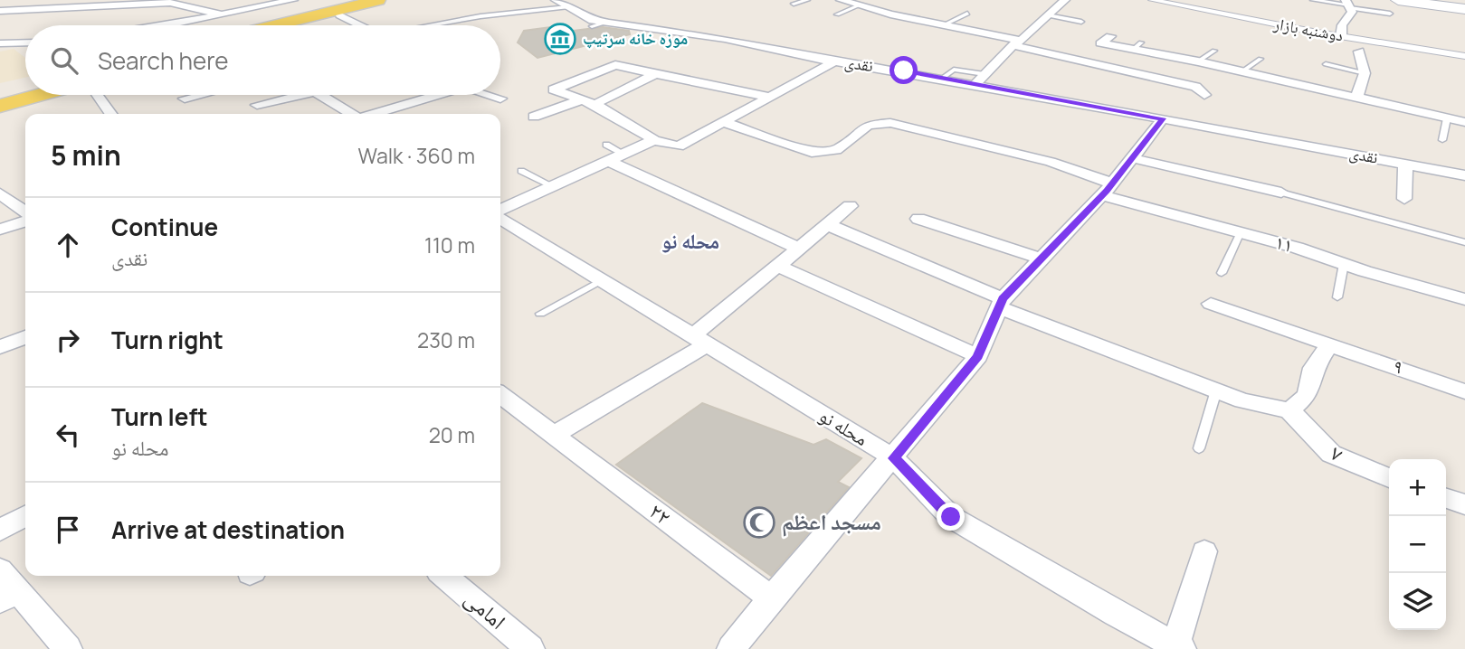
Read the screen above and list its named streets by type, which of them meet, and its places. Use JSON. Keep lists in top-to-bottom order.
{
  "streets": {
    "street": [
      "دوشنبه بازار",
      "نقدی",
      "۱۱",
      "۹",
      "محله نو",
      "۷",
      "۲۲",
      "امامی"
    ]
  },
  "districts": ["محله نو"],
  "places": {
    "museum": ["موزه خانه سرتیپ"],
    "mosque": ["مسجد اعظم"]
  },
  "page": {
    "search": "Search here",
    "heading": ["5 min", "Walk · 360 m"],
    "list": [
      ["Continue", "نقدی", "110 m"],
      ["Turn right", "230 m"],
      ["Turn left", "محله نو", "20 m"],
      "Arrive at destination"
    ],
    "map_buttons": ["+", "−"]
  }
}
